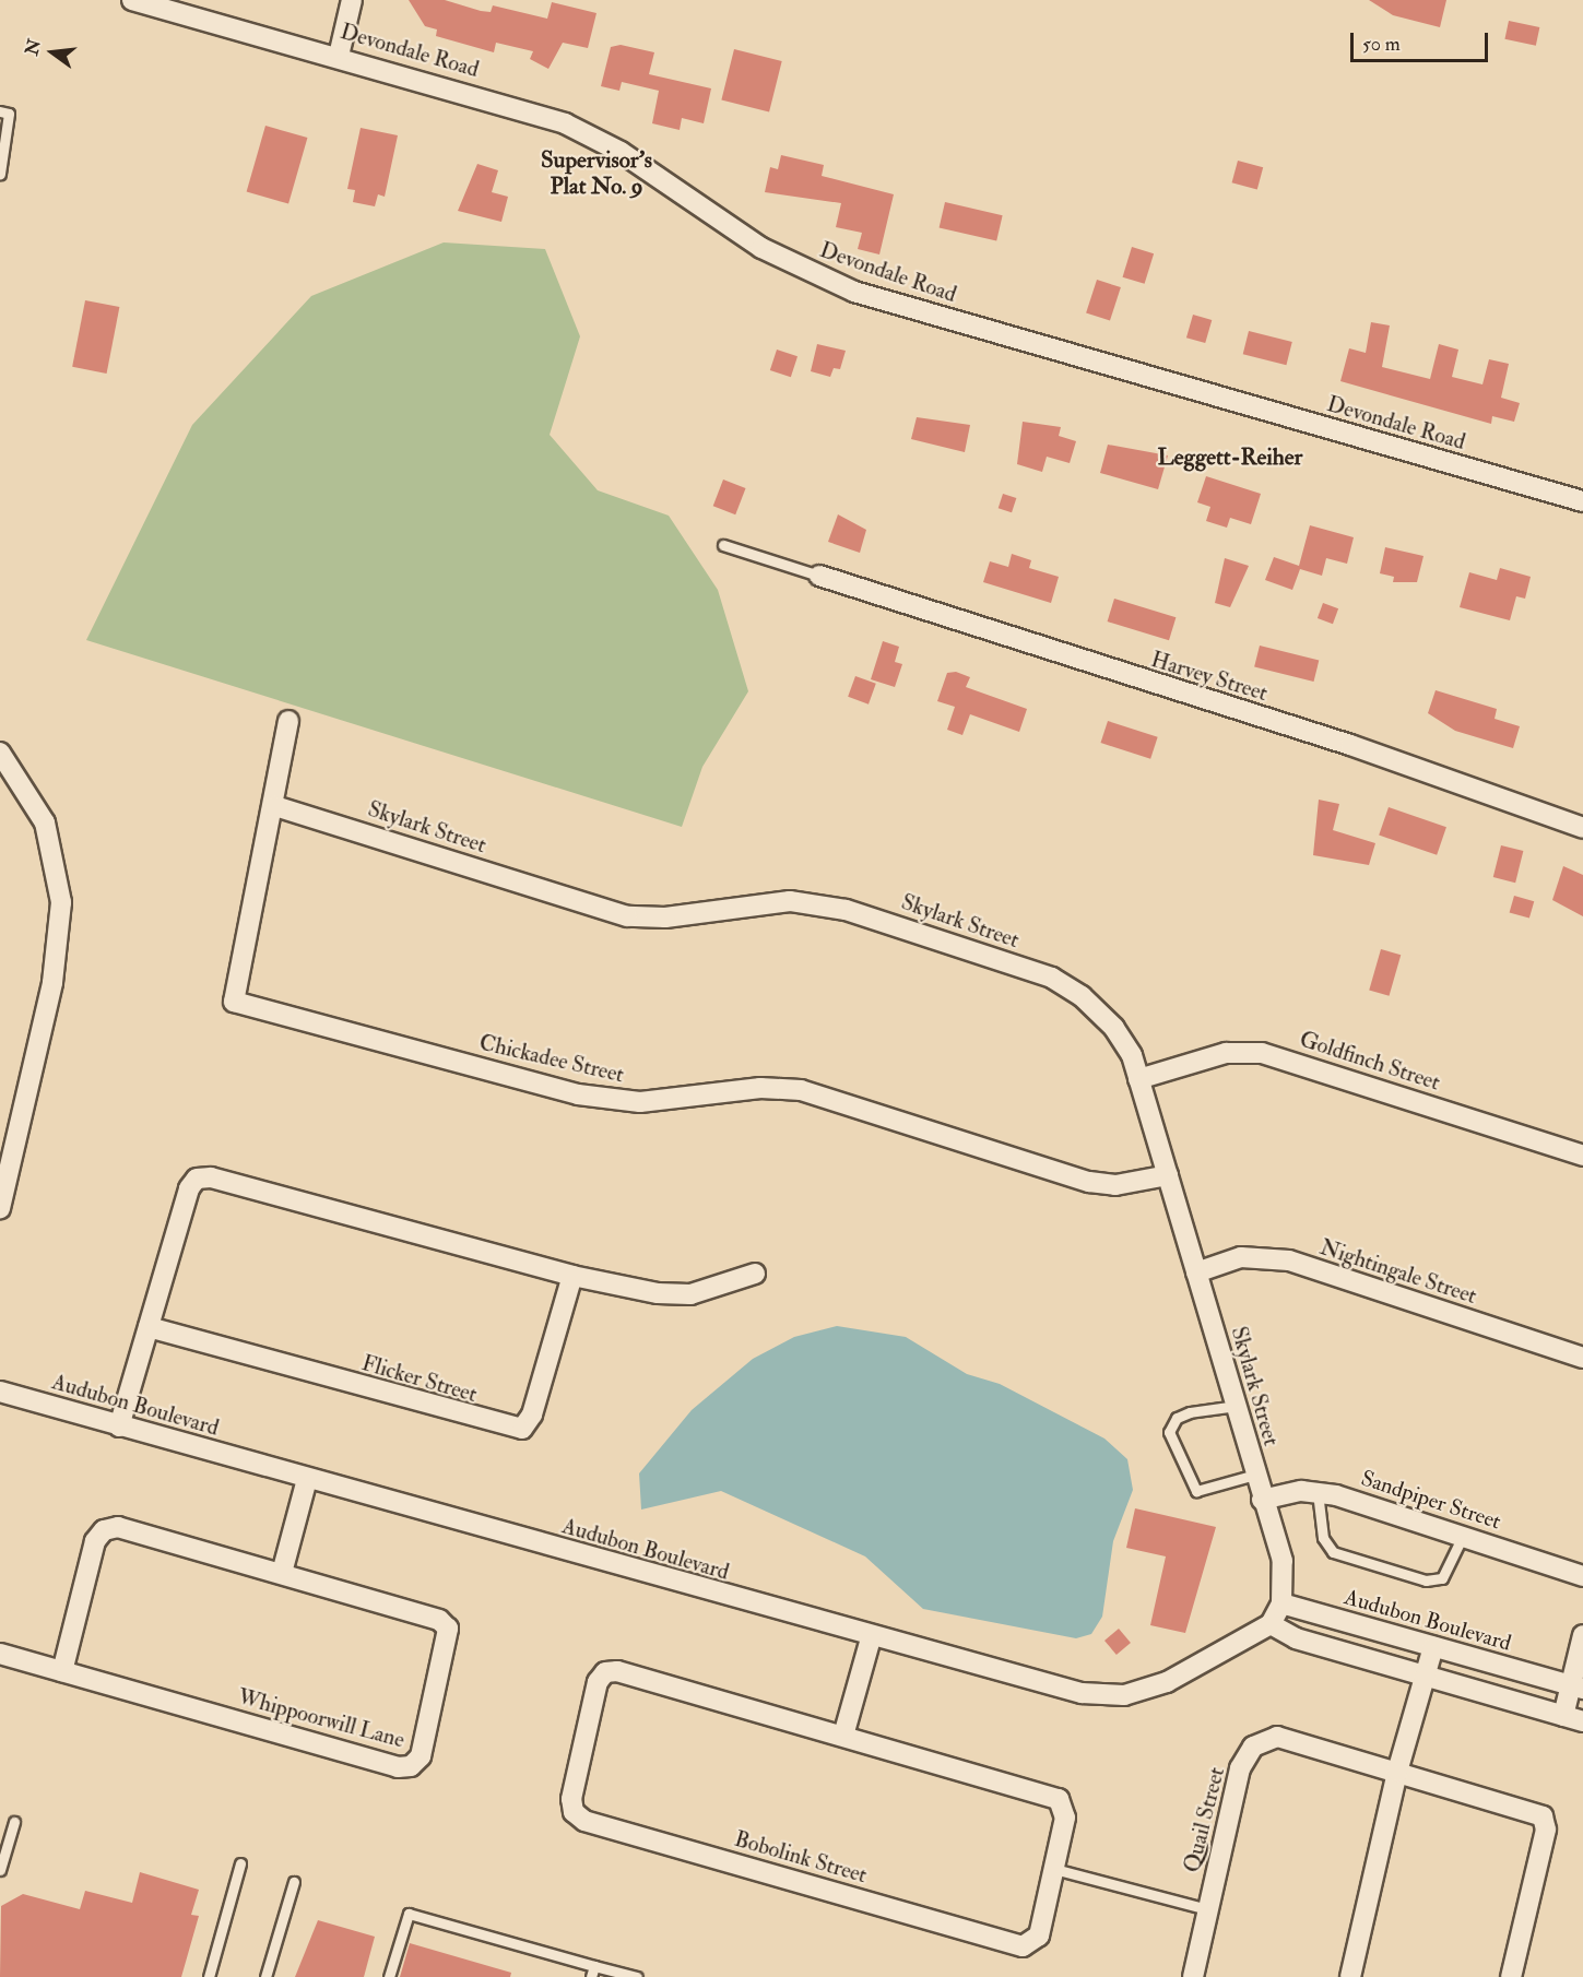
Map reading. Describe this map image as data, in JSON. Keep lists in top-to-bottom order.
{
  "streets": {
    "street": [
      "Devondale Road",
      "Harvey Street",
      "Skylark Street",
      "Chickadee Street",
      "Goldfinch Street",
      "Nightingale Street",
      "Flicker Street",
      "Audubon Boulevard",
      "Sandpiper Street",
      "Whippoorwill Lane",
      "Quail Street",
      "Bobolink Street"
    ]
  },
  "crossings": [
    ["Skylark Street", "Chickadee Street"],
    ["Skylark Street", "Goldfinch Street"],
    ["Skylark Street", "Nightingale Street"],
    ["Skylark Street", "Audubon Boulevard"],
    ["Skylark Street", "Sandpiper Street"]
  ],
  "districts": ["Supervisor's Plat No. 9", "Leggett-Reiher"],
  "scale_bar": "50 m",
  "north": "left"
}
